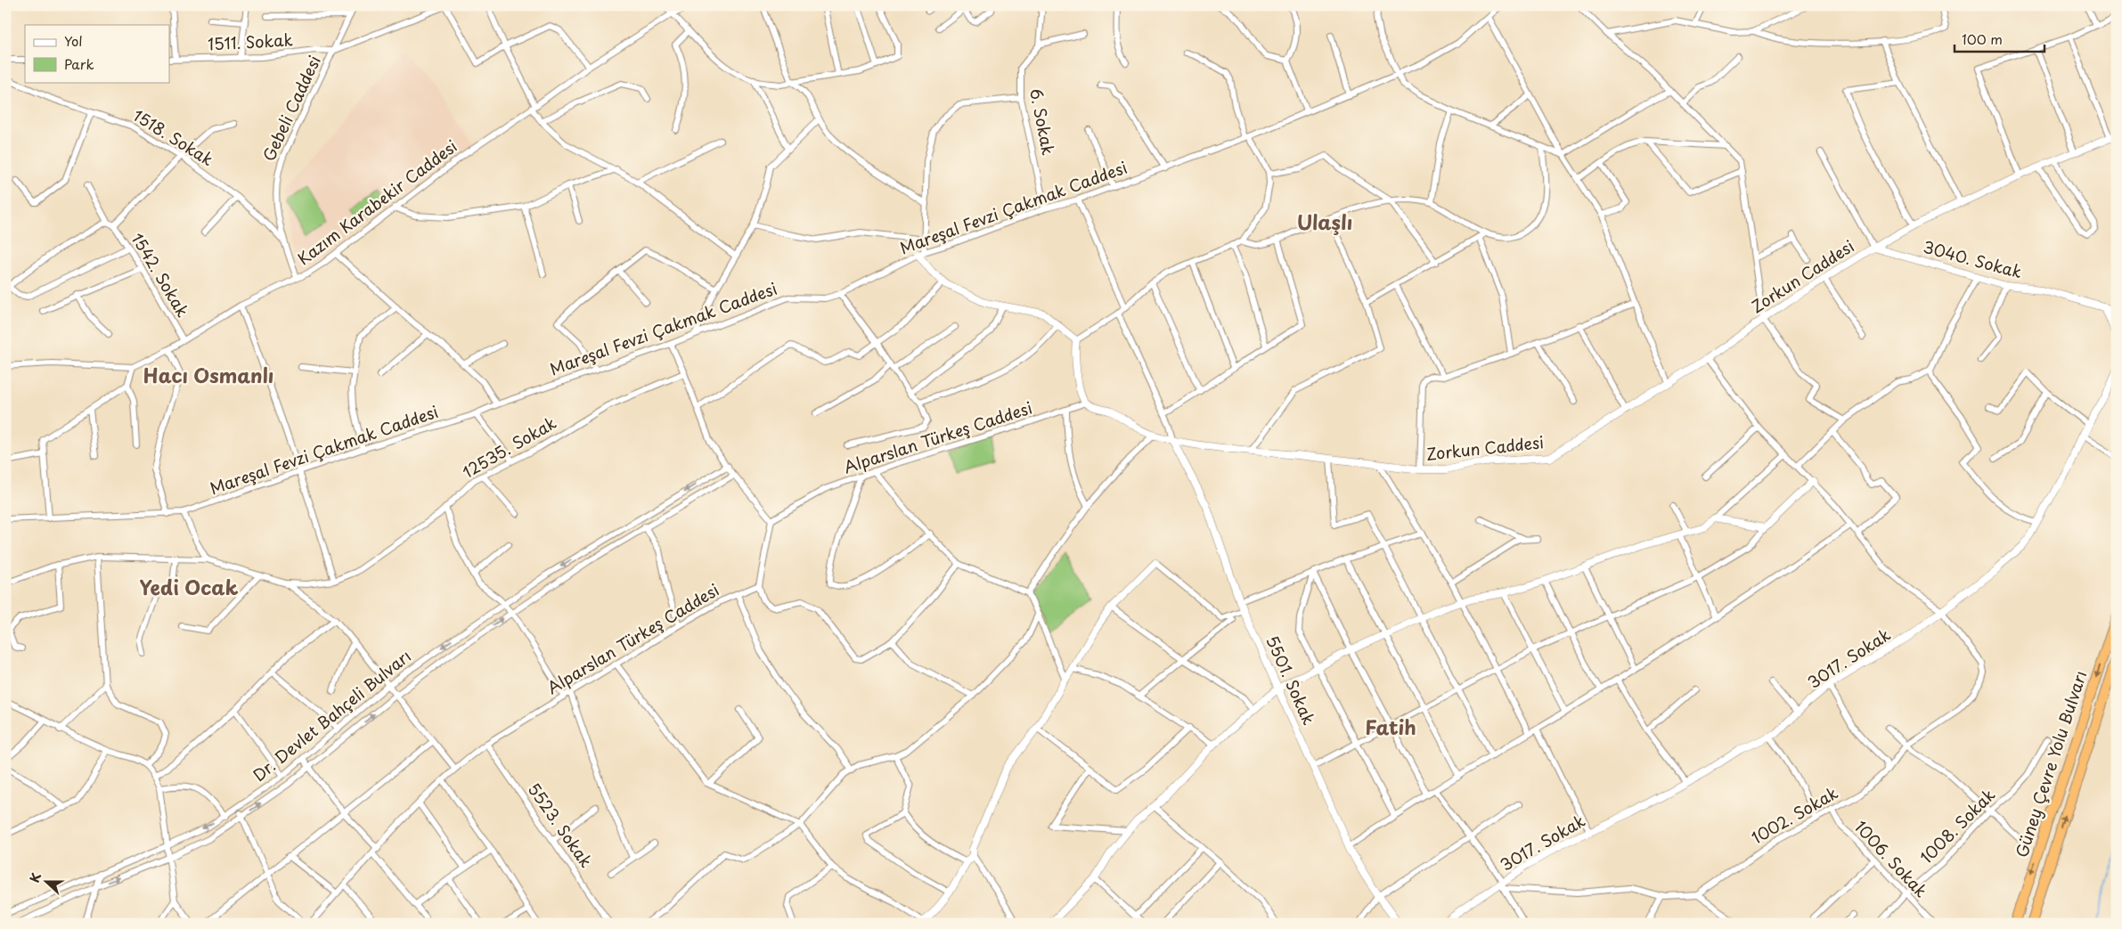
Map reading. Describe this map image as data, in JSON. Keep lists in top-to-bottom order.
{
  "streets": {
    "highway": ["Güney Çevre Yolu Bulvarı"],
    "street": [
      "1511. Sokak",
      "Gebeli Caddesi",
      "6. Sokak",
      "1518. Sokak",
      "Kazım Karabekir Caddesi",
      "Mareşal Fevzi Çakmak Caddesi",
      "3040. Sokak",
      "1542. Sokak",
      "Zorkun Caddesi",
      "Alparslan Türkeş Caddesi",
      "12535. Sokak",
      "3017. Sokak",
      "5501. Sokak",
      "Dr. Devlet Bahçeli Bulvarı",
      "1002. Sokak",
      "5523. Sokak",
      "1008. Sokak",
      "1006. Sokak"
    ]
  },
  "crossings": [
    ["1511. Sokak", "Gebeli Caddesi"],
    ["Gebeli Caddesi", "1518. Sokak"],
    ["Gebeli Caddesi", "Kazım Karabekir Caddesi"],
    ["6. Sokak", "Mareşal Fevzi Çakmak Caddesi"],
    ["Kazım Karabekir Caddesi", "1542. Sokak"],
    ["3040. Sokak", "Zorkun Caddesi"],
    ["Zorkun Caddesi", "Alparslan Türkeş Caddesi"],
    ["Zorkun Caddesi", "5501. Sokak"],
    ["Zorkun Caddesi", "1002. Sokak"],
    ["Alparslan Türkeş Caddesi", "5523. Sokak"],
    ["3017. Sokak", "1002. Sokak"],
    ["1002. Sokak", "1006. Sokak"],
    ["1008. Sokak", "1006. Sokak"]
  ],
  "districts": [
    "Ulaşlı",
    "Hacı Osmanlı",
    "Yedi Ocak",
    "Fatih"
  ],
  "legend": ["Yol", "Park"],
  "scale_bar": "100 m",
  "north": "left"
}
